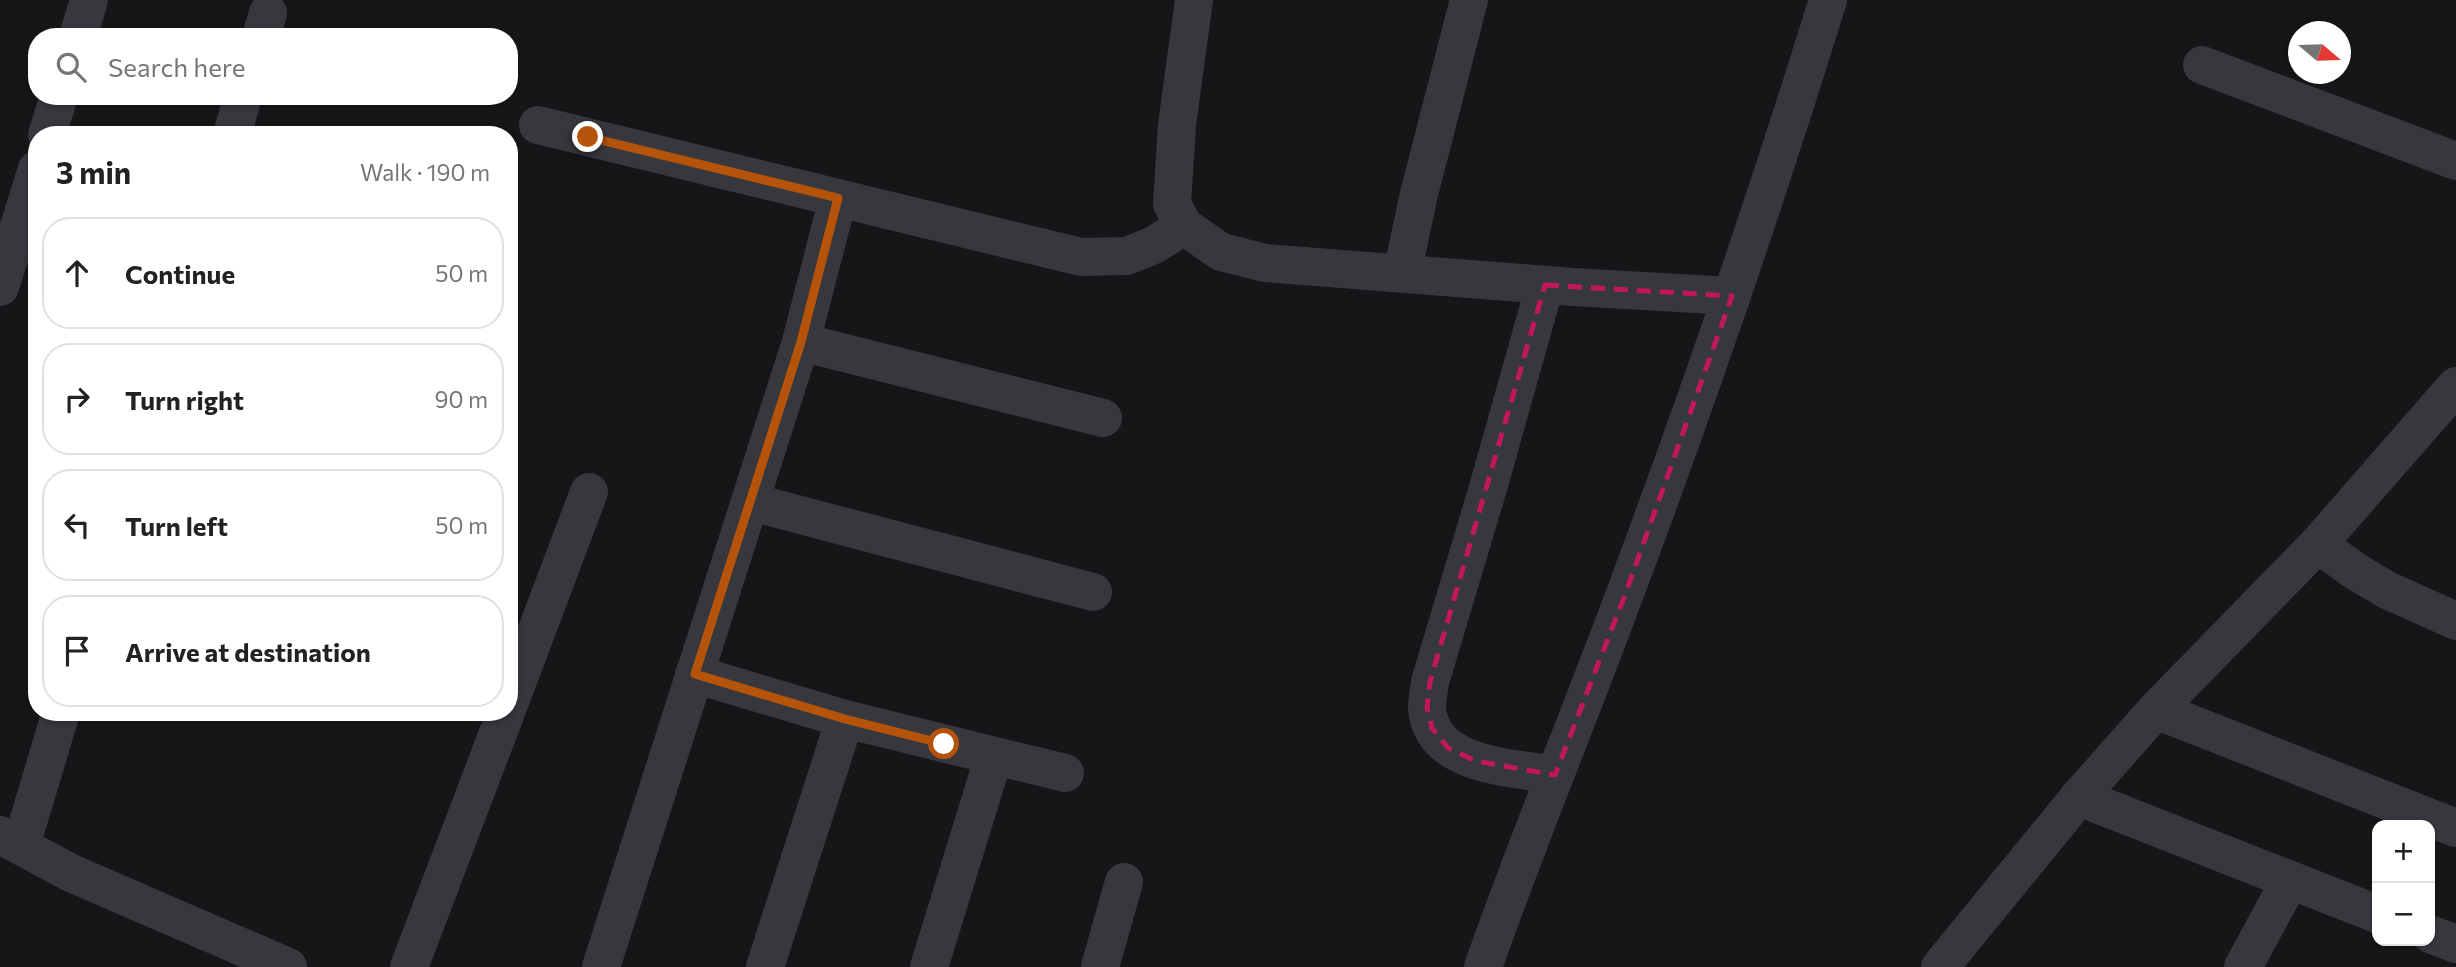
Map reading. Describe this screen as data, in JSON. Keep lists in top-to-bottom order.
{
  "north": "right",
  "page": {
    "search": "Search here",
    "heading": ["3 min", "Walk · 190 m"],
    "list": [
      ["Continue", "50 m"],
      ["Turn right", "90 m"],
      ["Turn left", "50 m"],
      "Arrive at destination"
    ],
    "map_buttons": ["+", "−"]
  }
}
